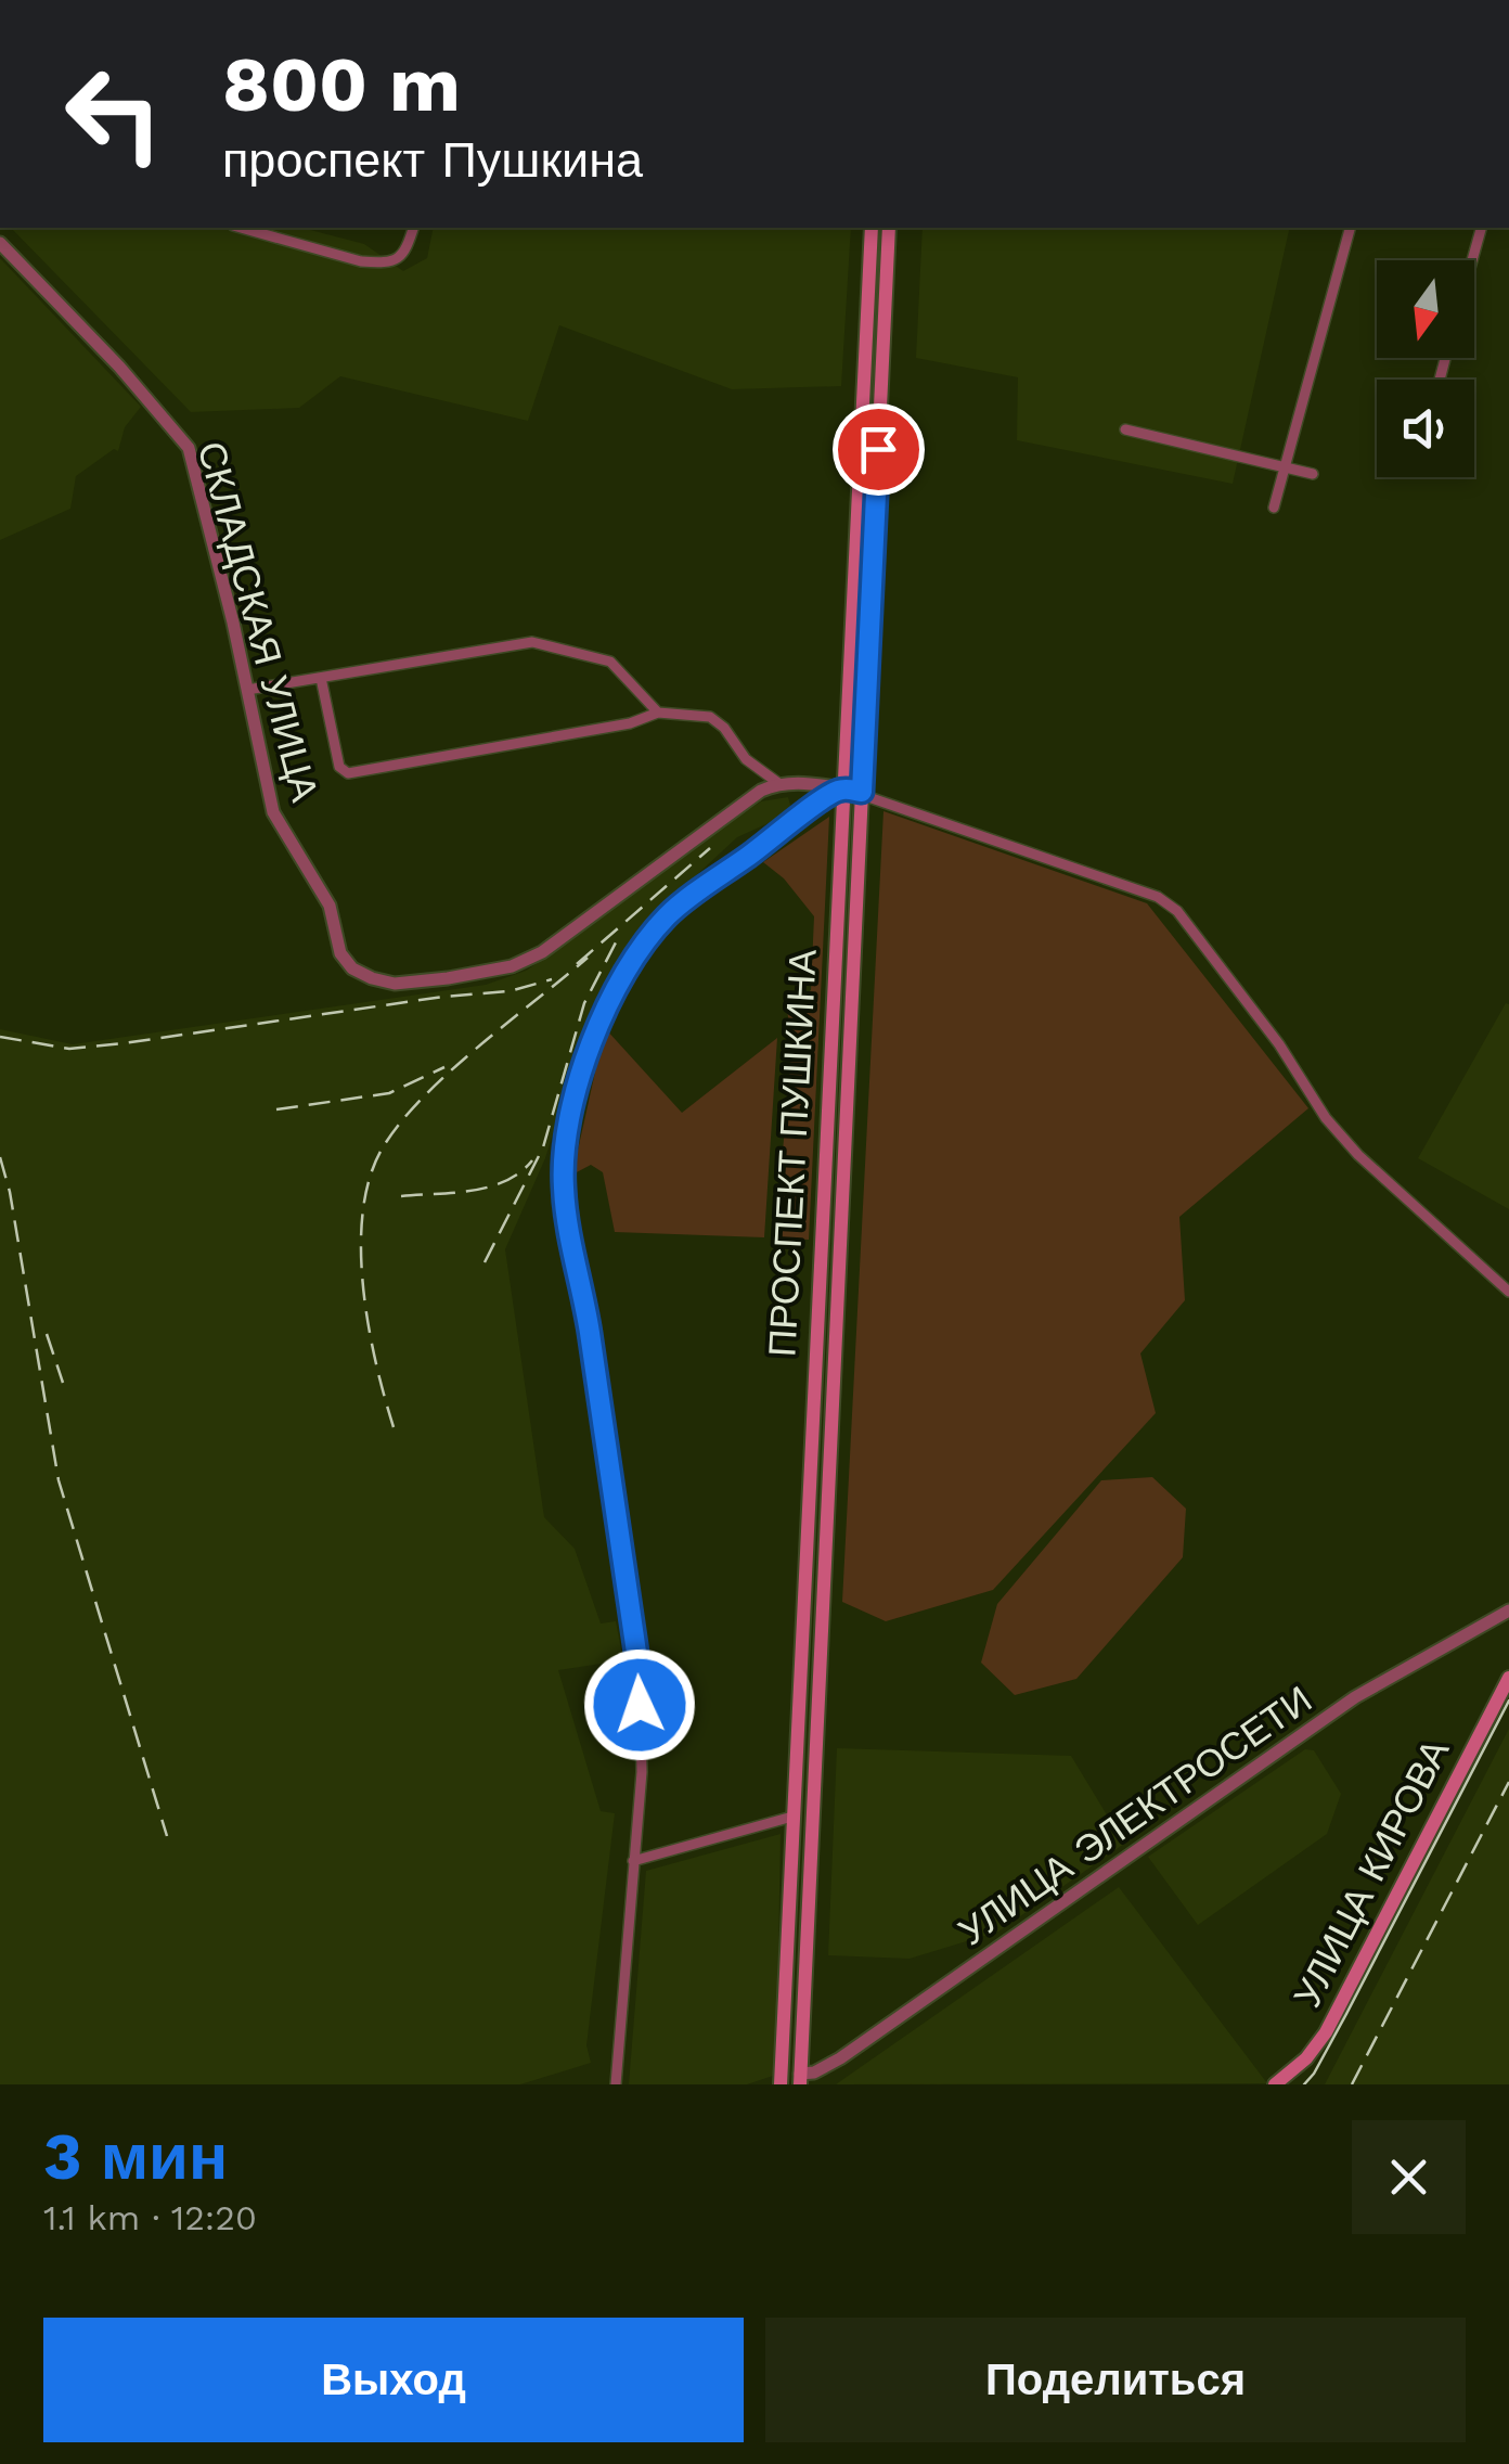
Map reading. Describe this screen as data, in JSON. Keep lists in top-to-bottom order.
{
  "streets": {
    "main road": ["ПРОСПЕКТ ПУШКИНА", "УЛИЦА КИРОВА"],
    "street": ["СКЛАДСКАЯ УЛИЦА", "УЛИЦА ЭЛЕКТРОСЕТИ"]
  },
  "crossings": [
    ["ПРОСПЕКТ ПУШКИНА", "УЛИЦА ЭЛЕКТРОСЕТИ"]
  ],
  "north": "bottom",
  "page": {
    "turn": ["800 m", "проспект Пушкина"],
    "heading": ["3 мин", "1.1 km · 12:20"],
    "buttons": ["Выход", "Поделиться"]
  }
}
